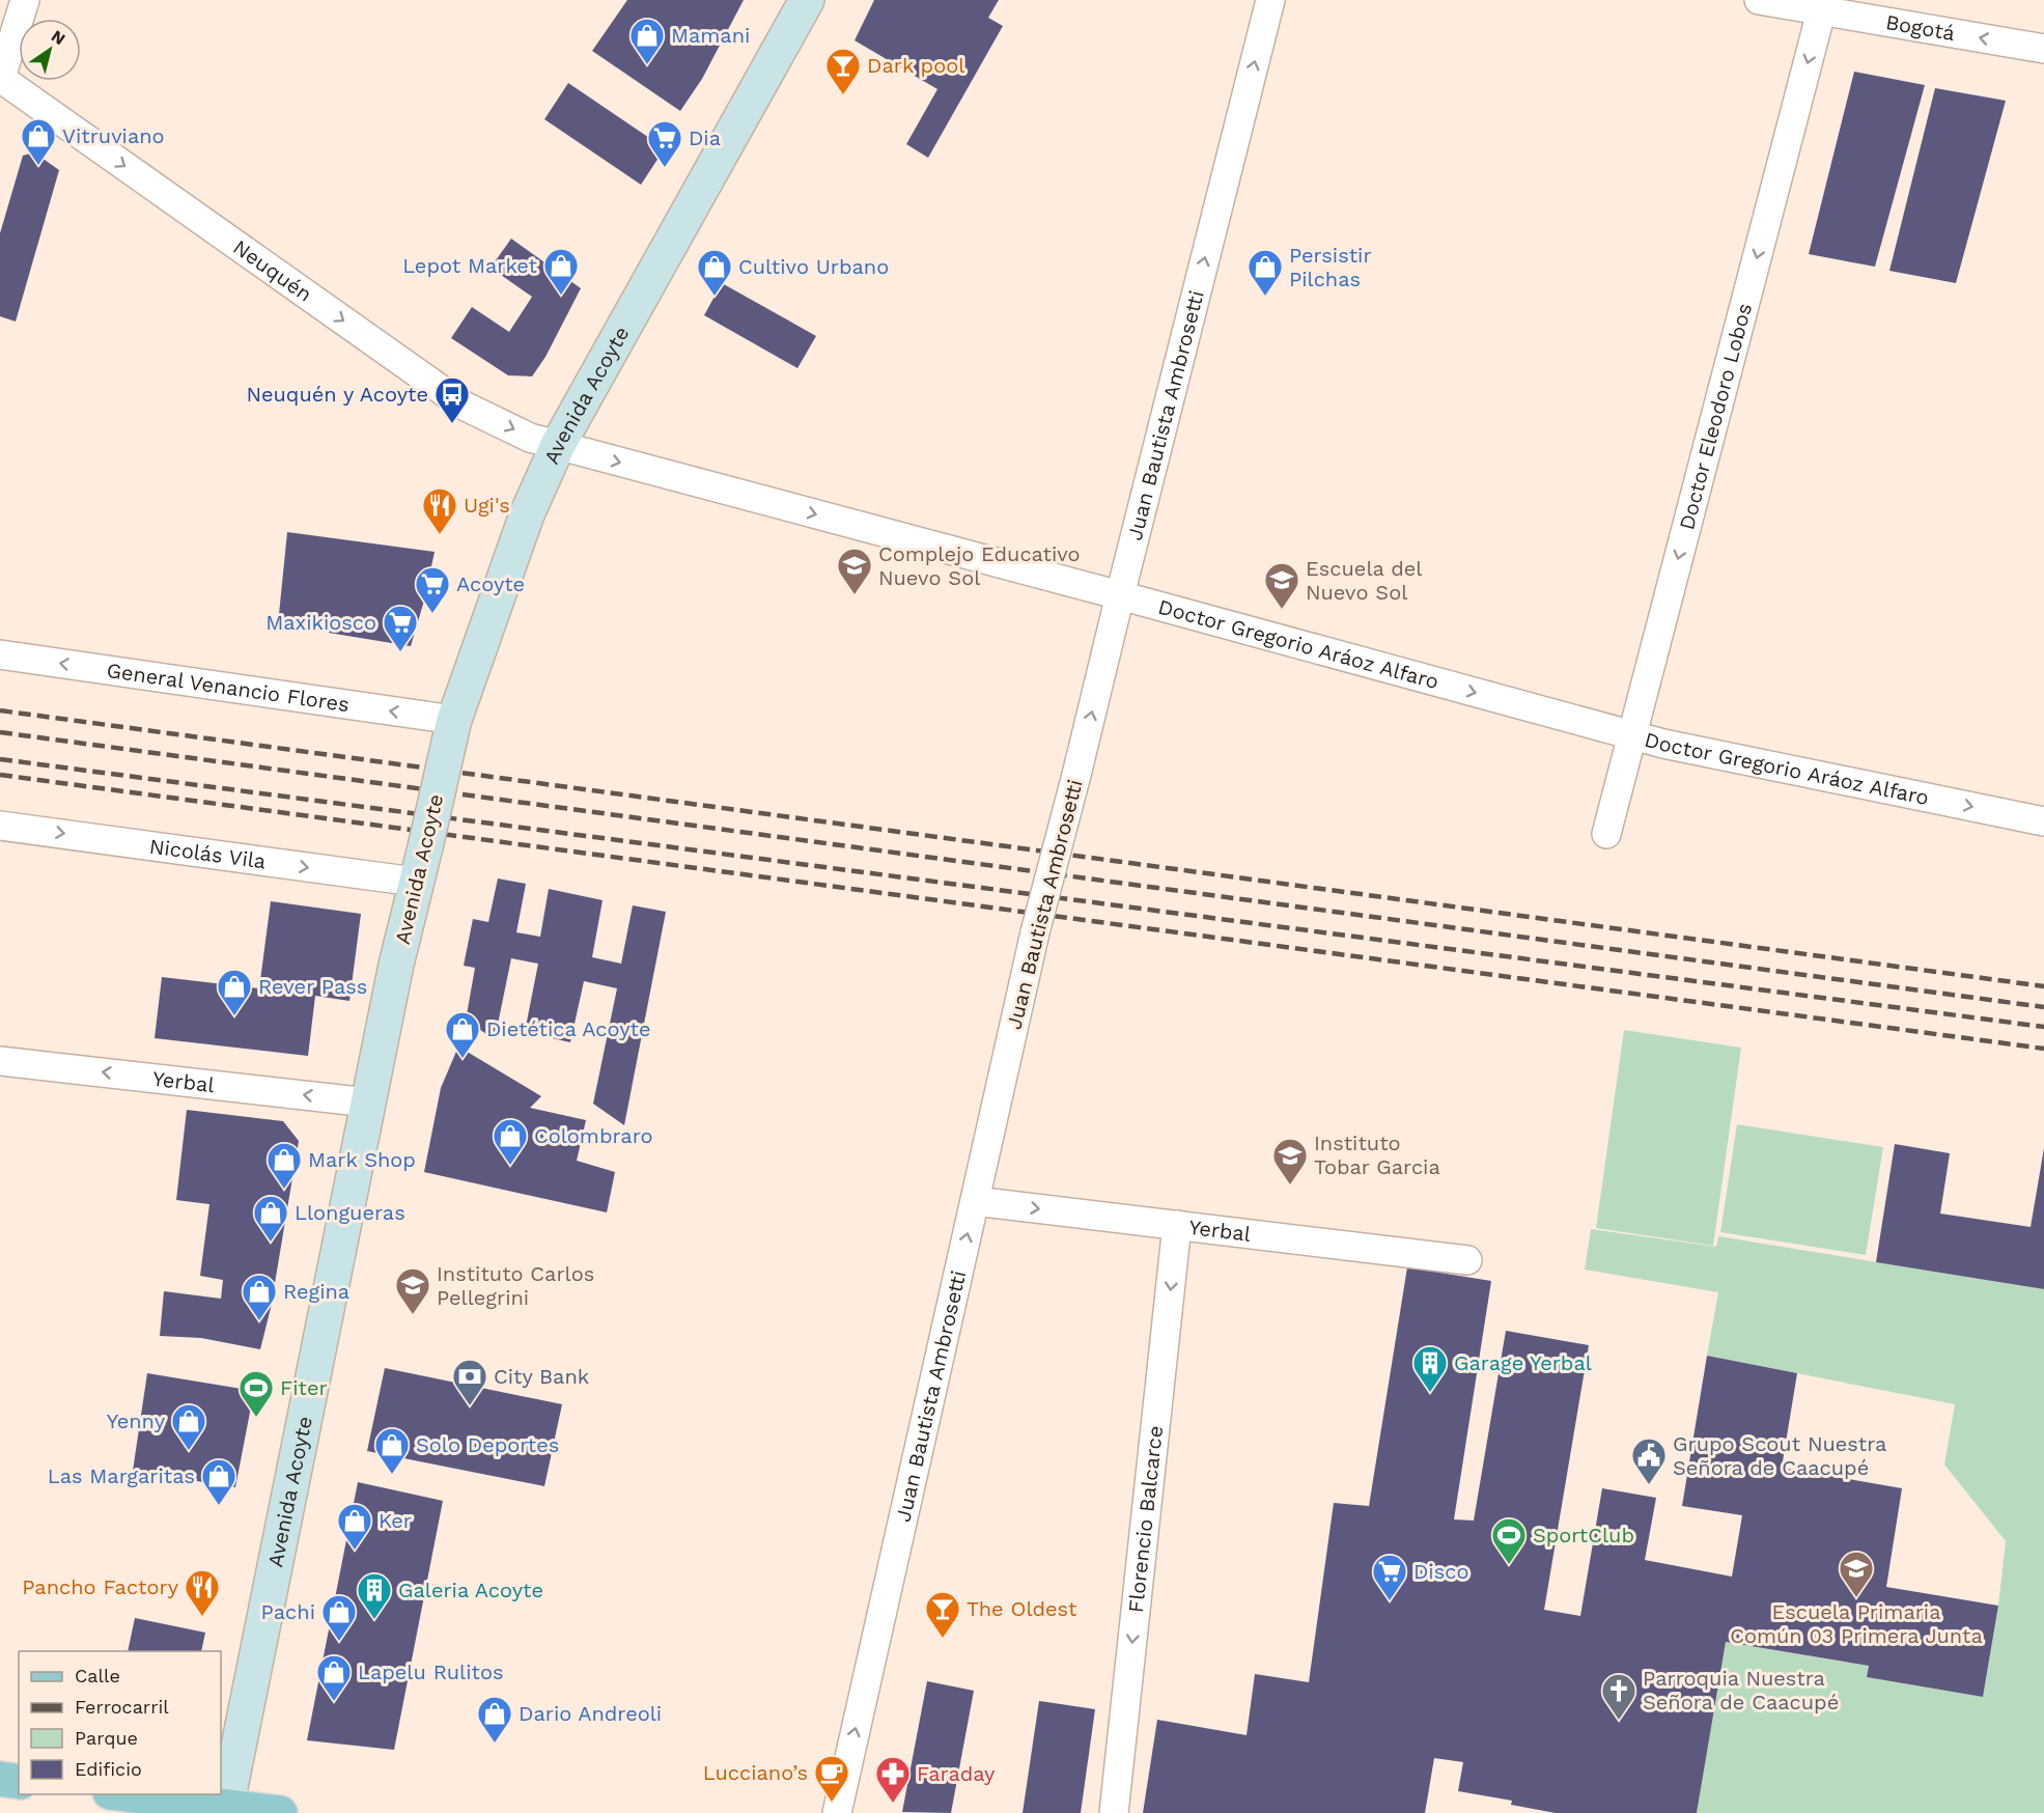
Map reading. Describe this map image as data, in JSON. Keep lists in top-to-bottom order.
{
  "streets": {
    "main road": ["Avenida Acoyte"],
    "street": [
      "Bogotá",
      "Neuquén",
      "Juan Bautista Ambrosetti",
      "Doctor Eleodoro Lobos",
      "Doctor Gregorio Aráoz Alfaro",
      "General Venancio Flores",
      "Nicolás Vila",
      "Yerbal",
      "Florencio Balcarce"
    ]
  },
  "crossings": [
    ["Bogotá", "Doctor Eleodoro Lobos"],
    ["Neuquén", "Avenida Acoyte"],
    ["Neuquén", "Doctor Gregorio Aráoz Alfaro"],
    ["Avenida Acoyte", "Doctor Gregorio Aráoz Alfaro"],
    ["Avenida Acoyte", "General Venancio Flores"],
    ["Avenida Acoyte", "Nicolás Vila"],
    ["Avenida Acoyte", "Yerbal"],
    ["Juan Bautista Ambrosetti", "Doctor Gregorio Aráoz Alfaro"],
    ["Juan Bautista Ambrosetti", "Yerbal"],
    ["Doctor Eleodoro Lobos", "Doctor Gregorio Aráoz Alfaro"],
    ["Yerbal", "Florencio Balcarce"]
  ],
  "one_way": [
    "Bogotá",
    "Neuquén",
    "Juan Bautista Ambrosetti",
    "Doctor Eleodoro Lobos",
    "Doctor Gregorio Aráoz Alfaro",
    "General Venancio Flores",
    "Nicolás Vila",
    "Florencio Balcarce"
  ],
  "places": {
    "shop": [
      "Mamani",
      "Vitruviano",
      "Lepot Market",
      "Cultivo Urbano",
      "Persistir Pilchas",
      "Rever Pass",
      "Dietética Acoyte",
      "Colombraro",
      "Mark Shop",
      "Llongueras",
      "Regina",
      "Yenny",
      "Solo Deportes",
      "Las Margaritas",
      "Ker",
      "Pachi",
      "Lapelu Rulitos",
      "Dario Andreoli"
    ],
    "bar": ["Dark pool", "The Oldest"],
    "supermarket": [
      "Dia",
      "Acoyte",
      "Maxikiosco",
      "Disco"
    ],
    "bus stop": ["Neuquén y Acoyte"],
    "restaurant": ["Ugi's", "Pancho Factory"],
    "school or university": [
      "Complejo Educativo Nuevo Sol",
      "Escuela del Nuevo Sol",
      "Instituto Tobar Garcia",
      "Instituto Carlos Pellegrini",
      "Escuela Primaria Común 03 Primera Junta"
    ],
    "building": ["Garage Yerbal", "Galeria Acoyte"],
    "bank": ["City Bank"],
    "sports": ["Fiter", "SportClub"],
    "public building": ["Grupo Scout Nuestra Señora de Caacupé"],
    "church": ["Parroquia Nuestra Señora de Caacupé"],
    "cafe": ["Lucciano’s"],
    "pharmacy": ["Faraday"]
  },
  "legend": [
    "Calle",
    "Ferrocarril",
    "Parque",
    "Edificio"
  ],
  "north": "top right"
}
